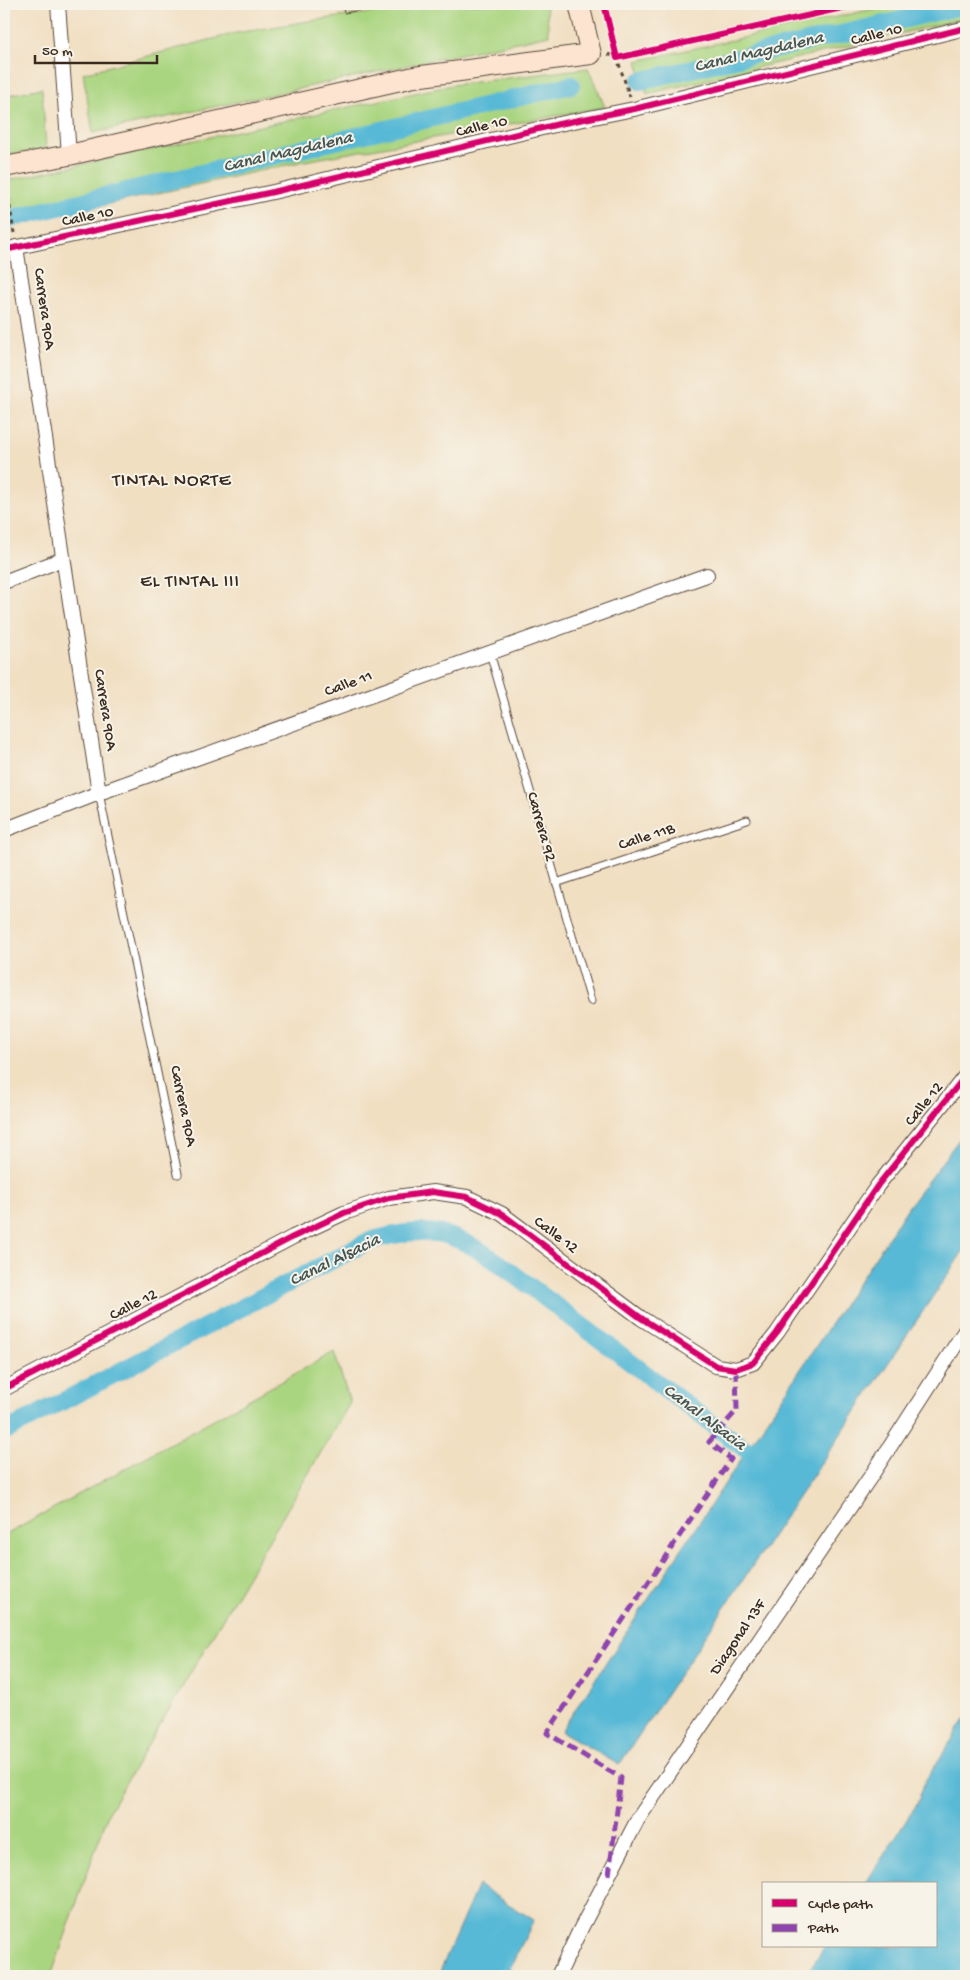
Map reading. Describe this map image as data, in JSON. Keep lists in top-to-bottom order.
{
  "streets": {
    "street": [
      "Calle 10",
      "Carrera 90A",
      "Calle 11",
      "Calle 12",
      "Diagonal 13F"
    ],
    "lane": ["Carrera 92", "Calle 11B"]
  },
  "crossings": [
    ["Calle 10", "Carrera 90A"],
    ["Carrera 90A", "Calle 11"],
    ["Calle 11", "Carrera 92"],
    ["Carrera 92", "Calle 11B"]
  ],
  "districts": ["TINTAL NORTE", "EL TINTAL III"],
  "water": ["Canal Magdalena", "Canal Alsacia"],
  "legend": ["Cycle path", "Path"],
  "scale_bar": "50 m"
}
